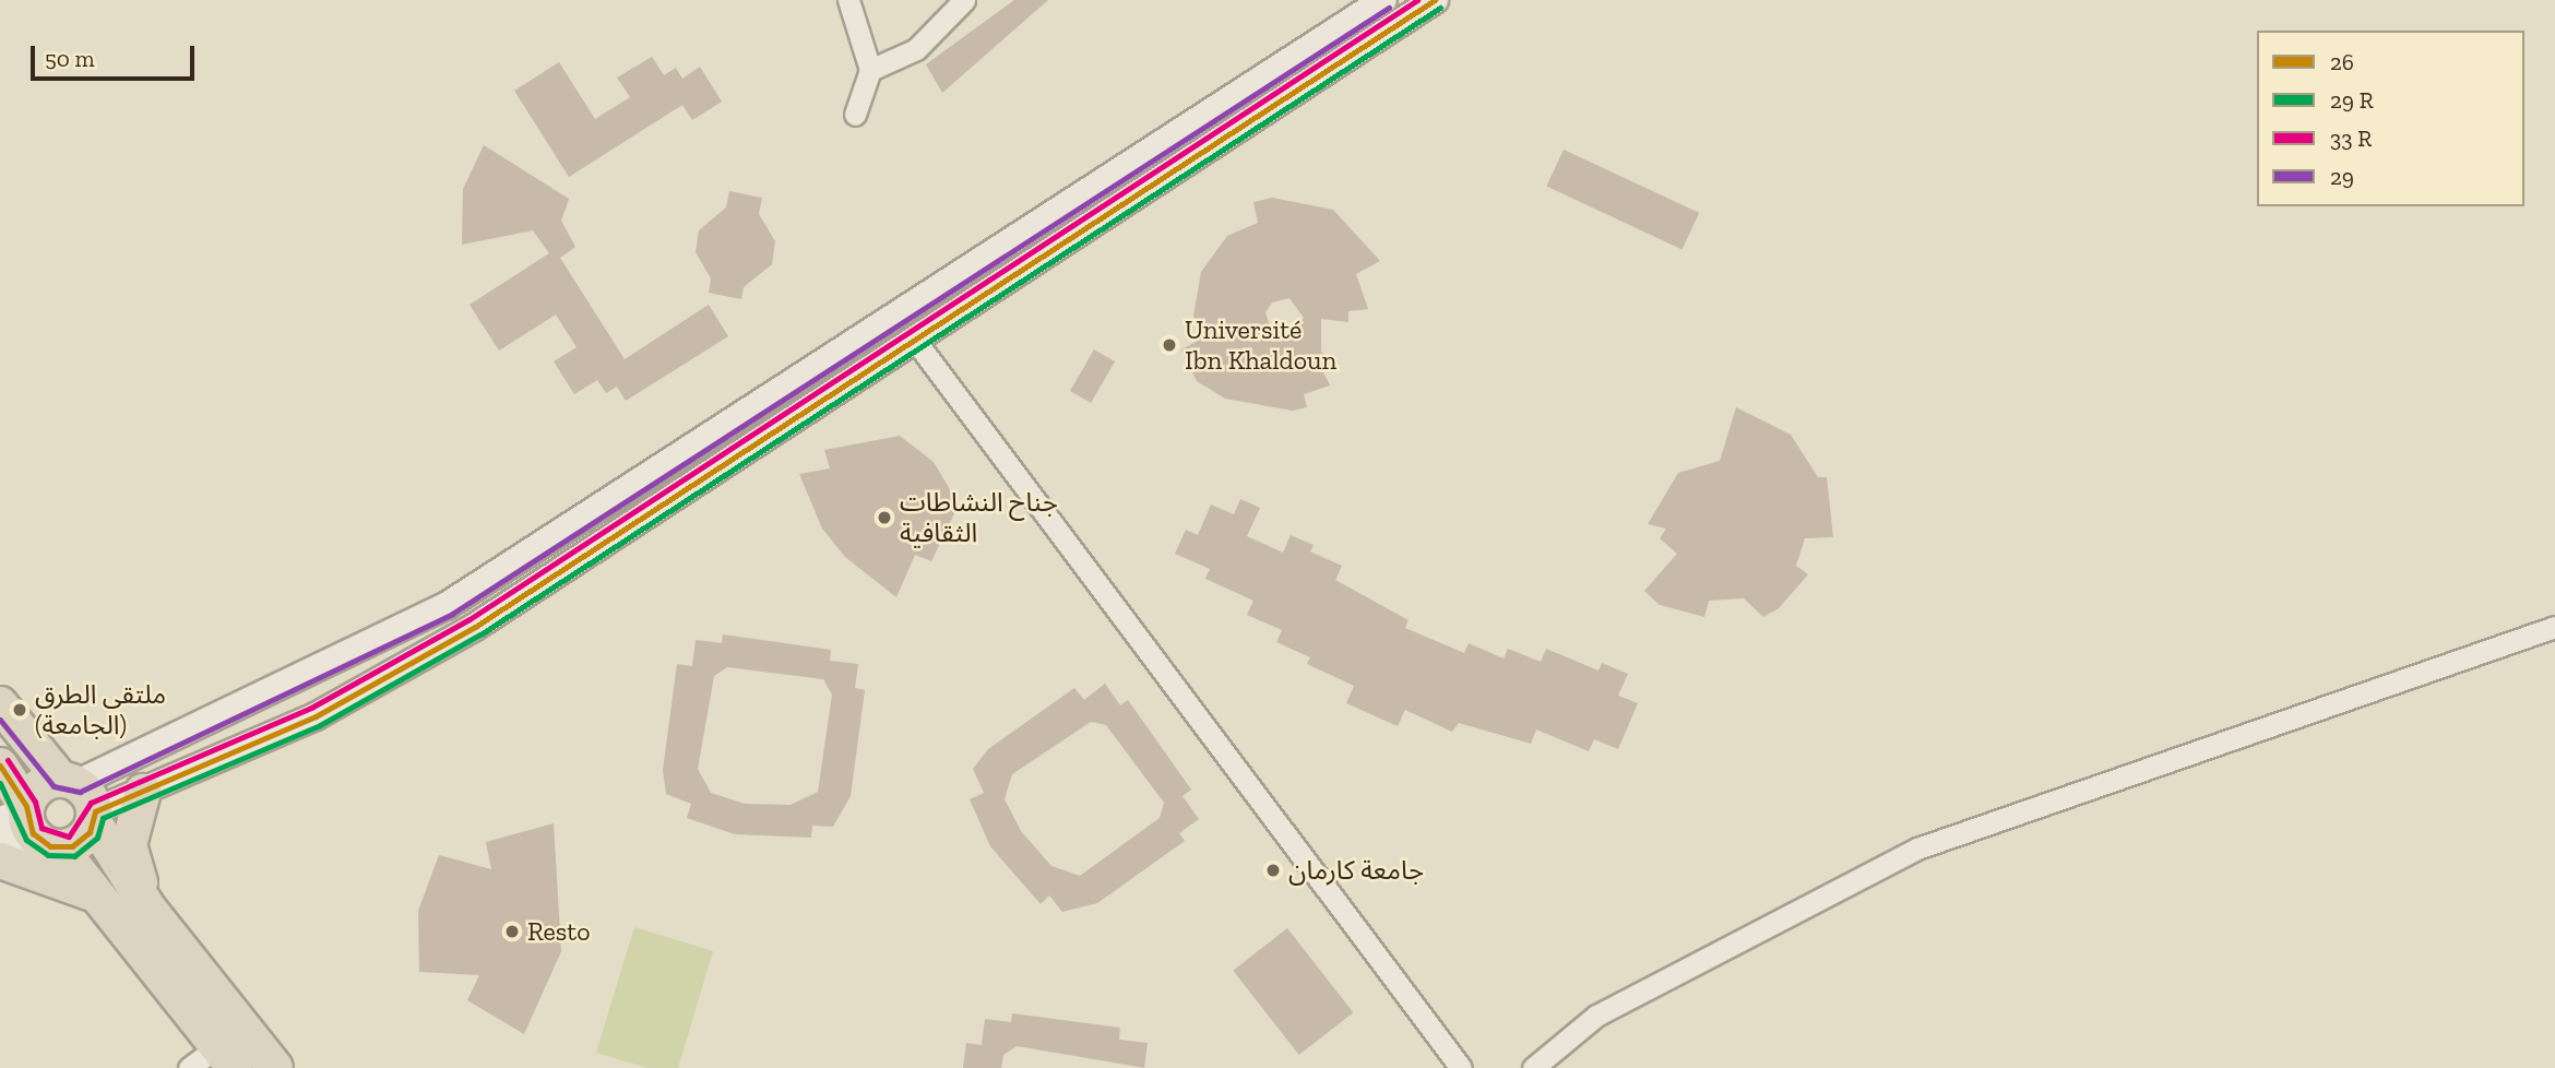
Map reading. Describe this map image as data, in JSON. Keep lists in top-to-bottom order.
{
  "places": [
    "Université Ibn Khaldoun",
    "جناح النشاطات الثقافية",
    "ملتقى الطرق (الجامعة)",
    "جامعة كارمان",
    "Resto"
  ],
  "lines": ["transit line 26", "transit line 29"],
  "legend": [
    "26",
    "29 R",
    "33 R",
    "29"
  ],
  "scale_bar": "50 m"
}
